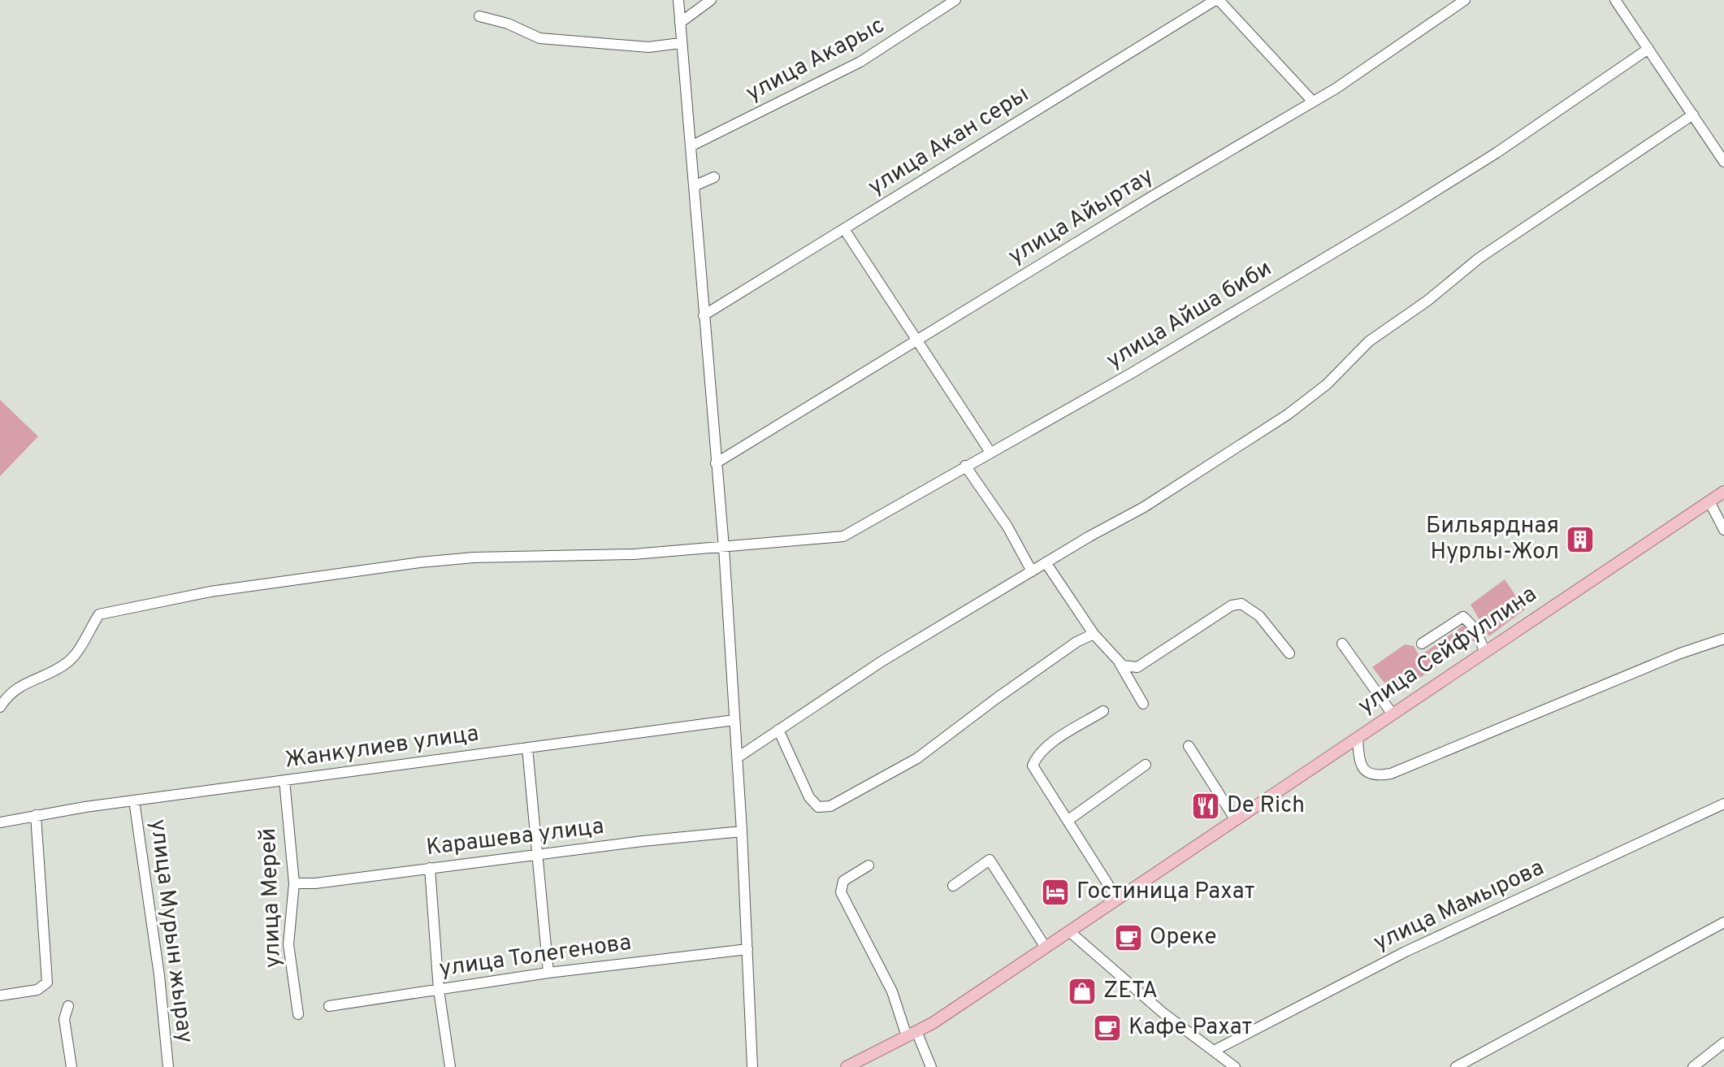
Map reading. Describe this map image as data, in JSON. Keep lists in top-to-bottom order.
{
  "streets": {
    "main road": ["улица Сейфуллина"],
    "street": [
      "улица Акарыс",
      "улица Акан серы",
      "улица Айыртау",
      "улица Айша биби",
      "Жанкулиев улица",
      "Карашева улица",
      "улица Мерей",
      "улица Мамырова",
      "улица Мурын жырау",
      "улица Толегенова"
    ]
  },
  "crossings": [
    ["Жанкулиев улица", "улица Мерей"],
    ["Жанкулиев улица", "улица Мурын жырау"],
    ["Карашева улица", "улица Мерей"]
  ],
  "places": {
    "building": ["Бильярдная Нурлы-Жол"],
    "restaurant": ["De Rich"],
    "hotel": ["Гостиница Рахат"],
    "cafe": ["Ореке", "Кафе Рахат"],
    "shop": ["ZETA"]
  }
}
